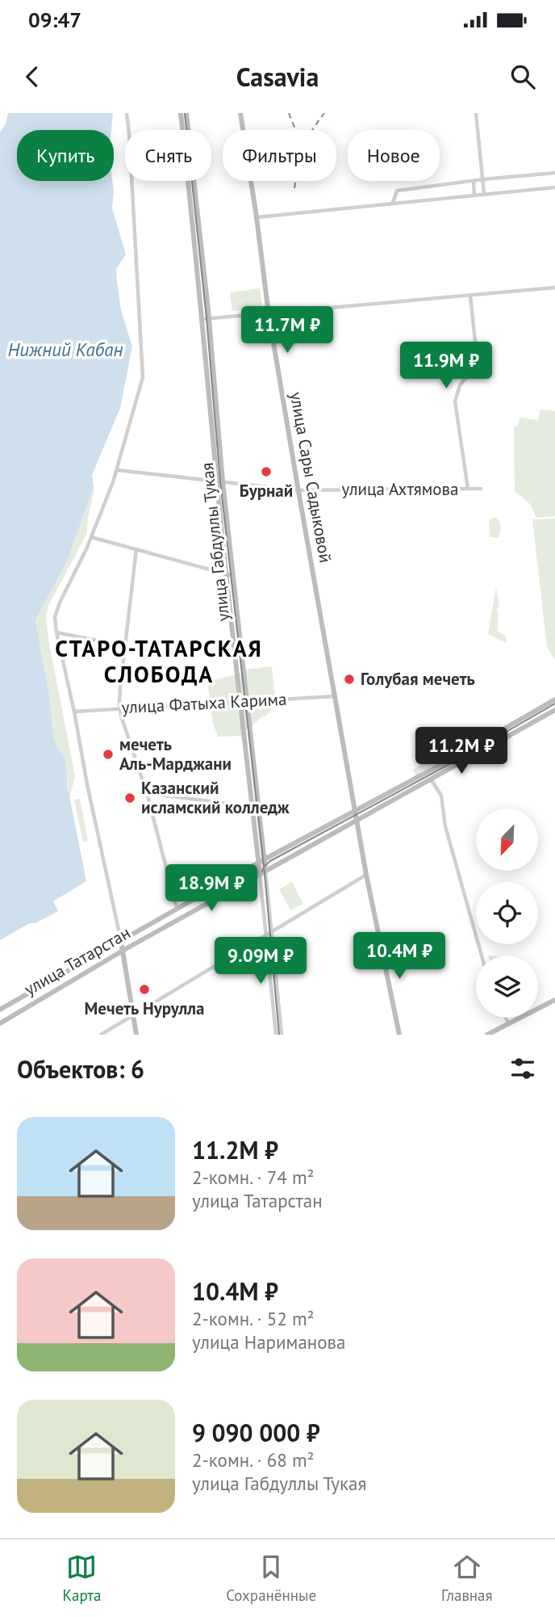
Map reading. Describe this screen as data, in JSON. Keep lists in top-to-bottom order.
{
  "streets": {
    "main road": ["улица Сары Садыковой", "улица Габдуллы Тукая", "улица Татарстан"],
    "street": ["улица Ахтямова", "улица Фатыха Карима"]
  },
  "crossings": [
    ["улица Сары Садыковой", "улица Ахтямова"],
    ["улица Сары Садыковой", "улица Фатыха Карима"],
    ["улица Сары Садыковой", "улица Татарстан"],
    ["улица Ахтямова", "улица Габдуллы Тукая"],
    ["улица Габдуллы Тукая", "улица Фатыха Карима"],
    ["улица Габдуллы Тукая", "улица Татарстан"]
  ],
  "districts": ["СТАРО-ТАТАРСКАЯ СЛОБОДА"],
  "water": ["Нижний Кабан"],
  "places": [
    "Бурнай",
    "Голубая мечеть",
    "мечеть Аль-Марджани",
    "Казанский исламский колледж",
    "Мечеть Нурулла"
  ],
  "north": "bottom left",
  "page": {
    "status": "09:47",
    "header": "Casavia",
    "chip": [
      "Купить",
      "Снять",
      "Фильтры",
      "Новое"
    ],
    "price": [
      "11.7M ₽",
      "11.9M ₽",
      "11.2M ₽",
      "18.9M ₽",
      "10.4M ₽",
      "9.09M ₽"
    ],
    "heading": "Объектов: 6",
    "list": [
      {
        "name": "11.2M ₽",
        "note": "2-комн. · 74 m² · улица Татарстан"
      },
      {
        "name": "10.4M ₽",
        "note": "2-комн. · 52 m² · улица Нариманова"
      },
      {
        "name": "9 090 000 ₽",
        "note": "2-комн. · 68 m² · улица Габдуллы Тукая"
      }
    ],
    "tabs": ["Карта", "Сохранённые", "Главная"]
  }
}
